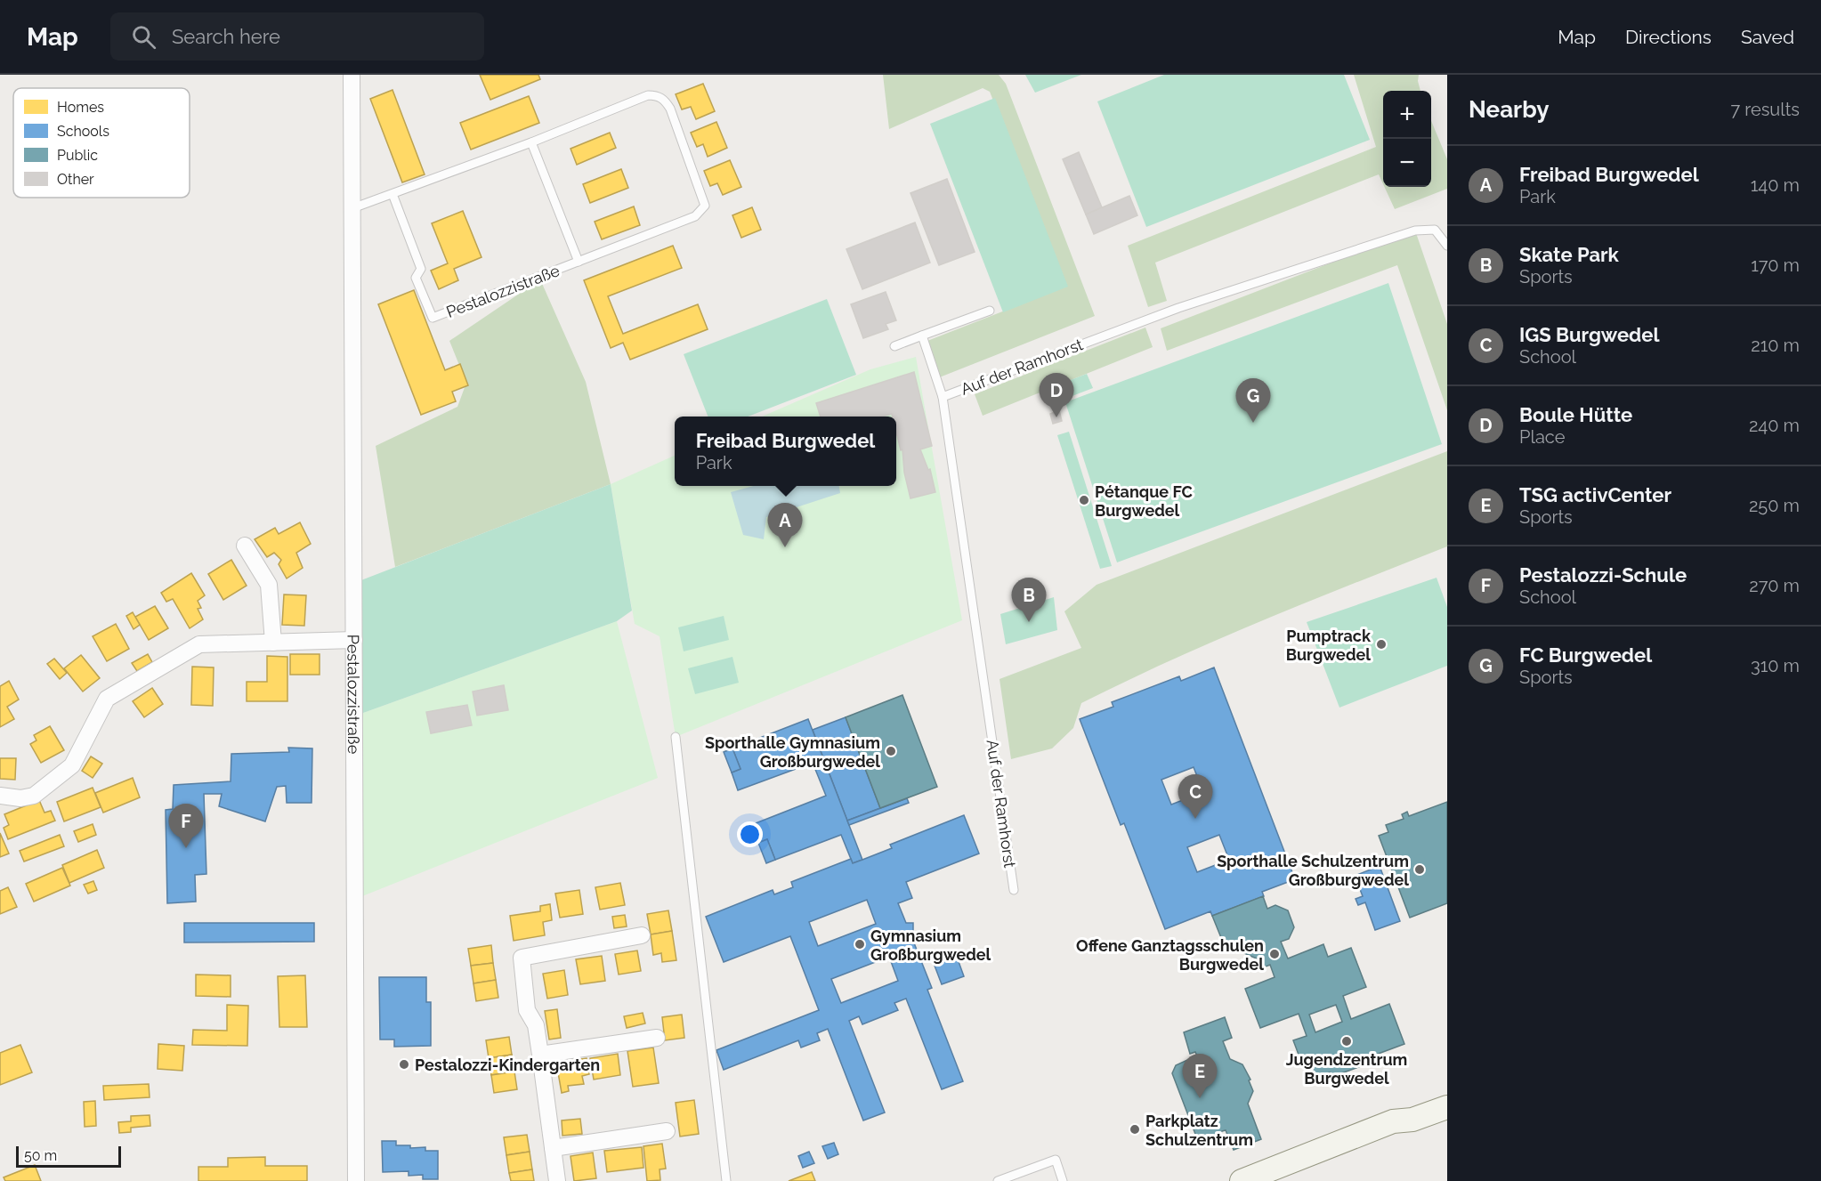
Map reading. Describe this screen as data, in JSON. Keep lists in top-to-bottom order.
{
  "streets": {
    "street": ["Pestalozzistraße"],
    "lane": ["Auf der Ramhorst"]
  },
  "places": [
    "Pétanque FC Burgwedel",
    "Pumptrack Burgwedel",
    "Sporthalle Gymnasium Großburgwedel",
    "Sporthalle Schulzentrum Großburgwedel",
    "Gymnasium Großburgwedel",
    "Offene Ganztagsschulen Burgwedel",
    "Jugendzentrum Burgwedel",
    "Pestalozzi-Kindergarten",
    "Parkplatz Schulzentrum"
  ],
  "legend": [
    "Homes",
    "Schools",
    "Public",
    "Other"
  ],
  "scale_bar": "50 m",
  "page": {
    "header": "Map",
    "search": "Search here",
    "nav": ["Map", "Directions", "Saved"],
    "heading": ["Nearby", "7 results"],
    "map_buttons": ["+", "−"],
    "list": [
      {
        "mark": "A",
        "name": "Freibad Burgwedel",
        "note": "Park",
        "value": "140 m"
      },
      {
        "mark": "B",
        "name": "Skate Park",
        "note": "Sports",
        "value": "170 m"
      },
      {
        "mark": "C",
        "name": "IGS Burgwedel",
        "note": "School",
        "value": "210 m"
      },
      {
        "mark": "D",
        "name": "Boule Hütte",
        "note": "Place",
        "value": "240 m"
      },
      {
        "mark": "E",
        "name": "TSG activCenter",
        "note": "Sports",
        "value": "250 m"
      },
      {
        "mark": "F",
        "name": "Pestalozzi-Schule",
        "note": "School",
        "value": "270 m"
      },
      {
        "mark": "G",
        "name": "FC Burgwedel",
        "note": "Sports",
        "value": "310 m"
      }
    ],
    "pins": [
      "D",
      "G",
      "A",
      "B",
      "C",
      "F",
      "E"
    ],
    "popup": ["Freibad Burgwedel", "Park"],
    "scale": "50 m"
  }
}
